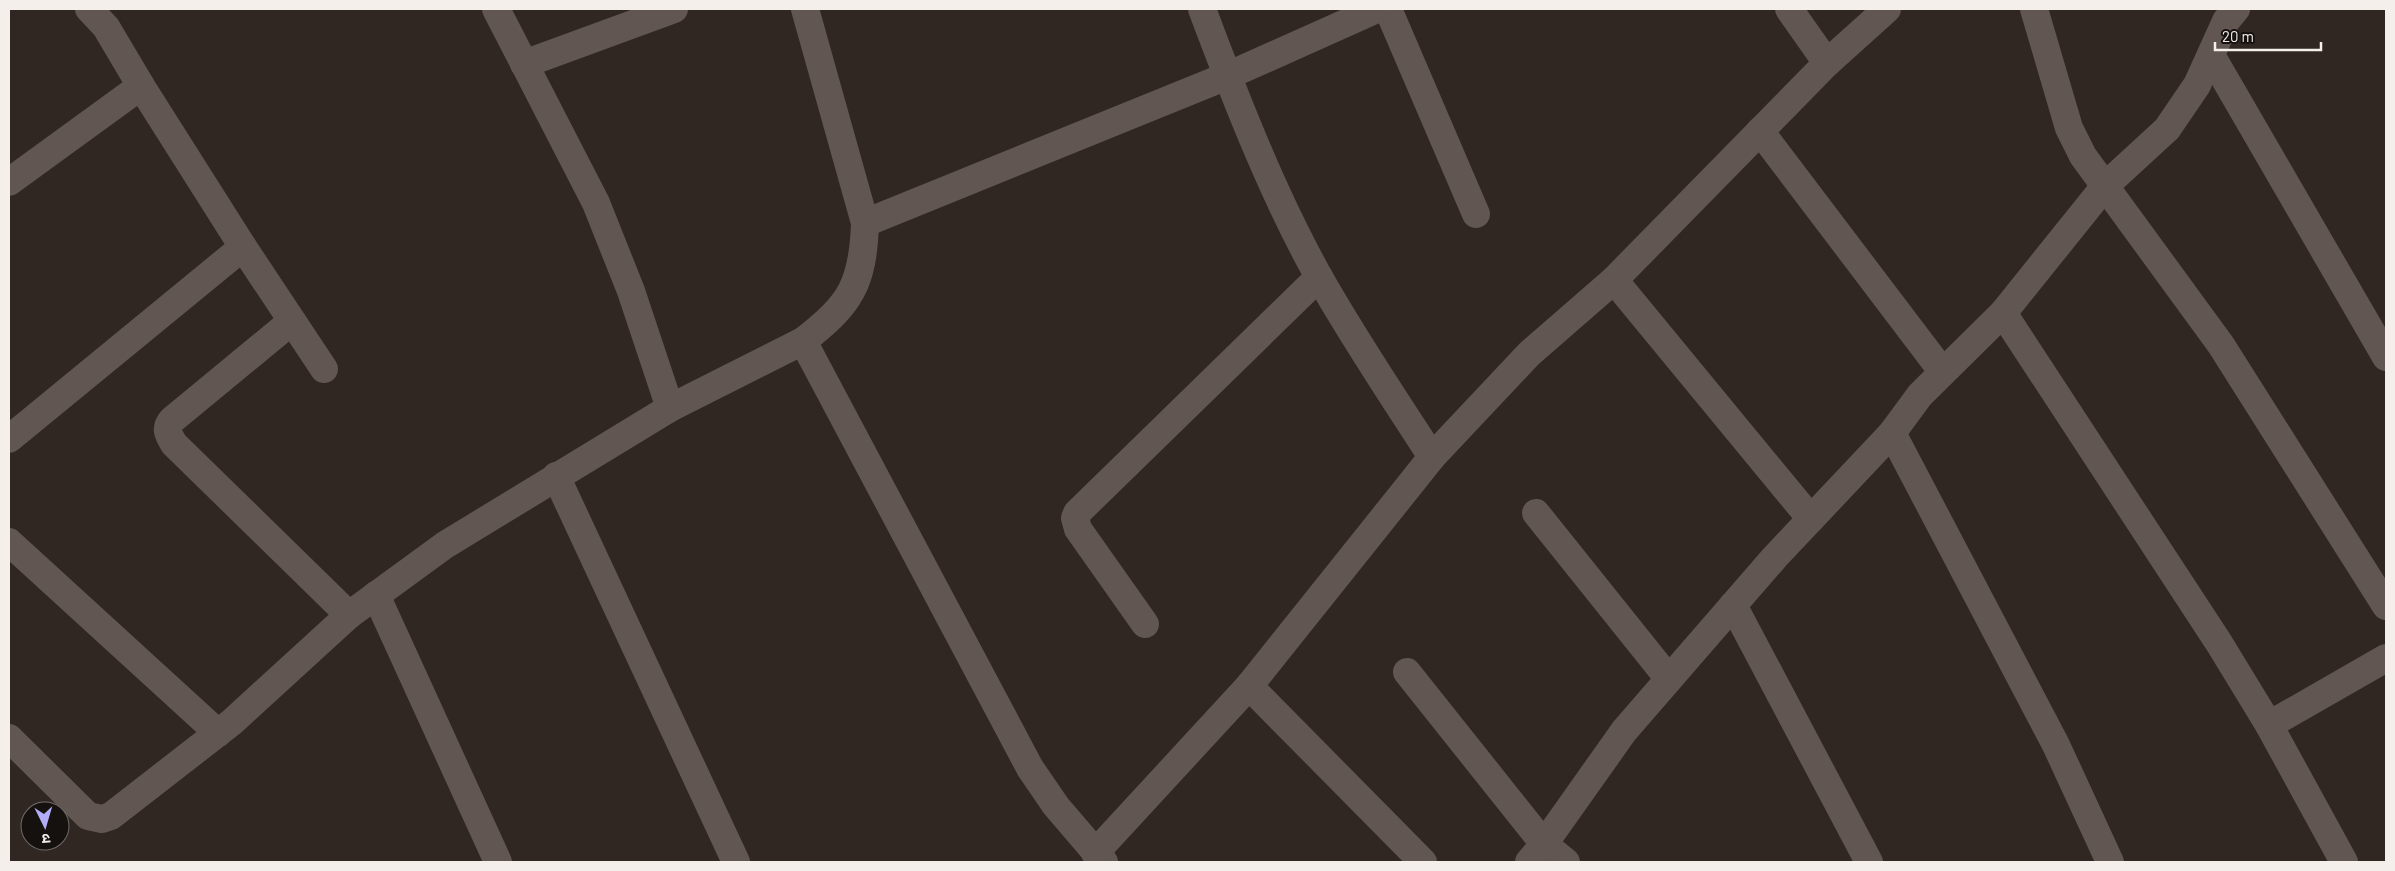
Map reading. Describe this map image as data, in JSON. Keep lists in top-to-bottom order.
{
  "scale_bar": "20 m",
  "north": "bottom"
}
